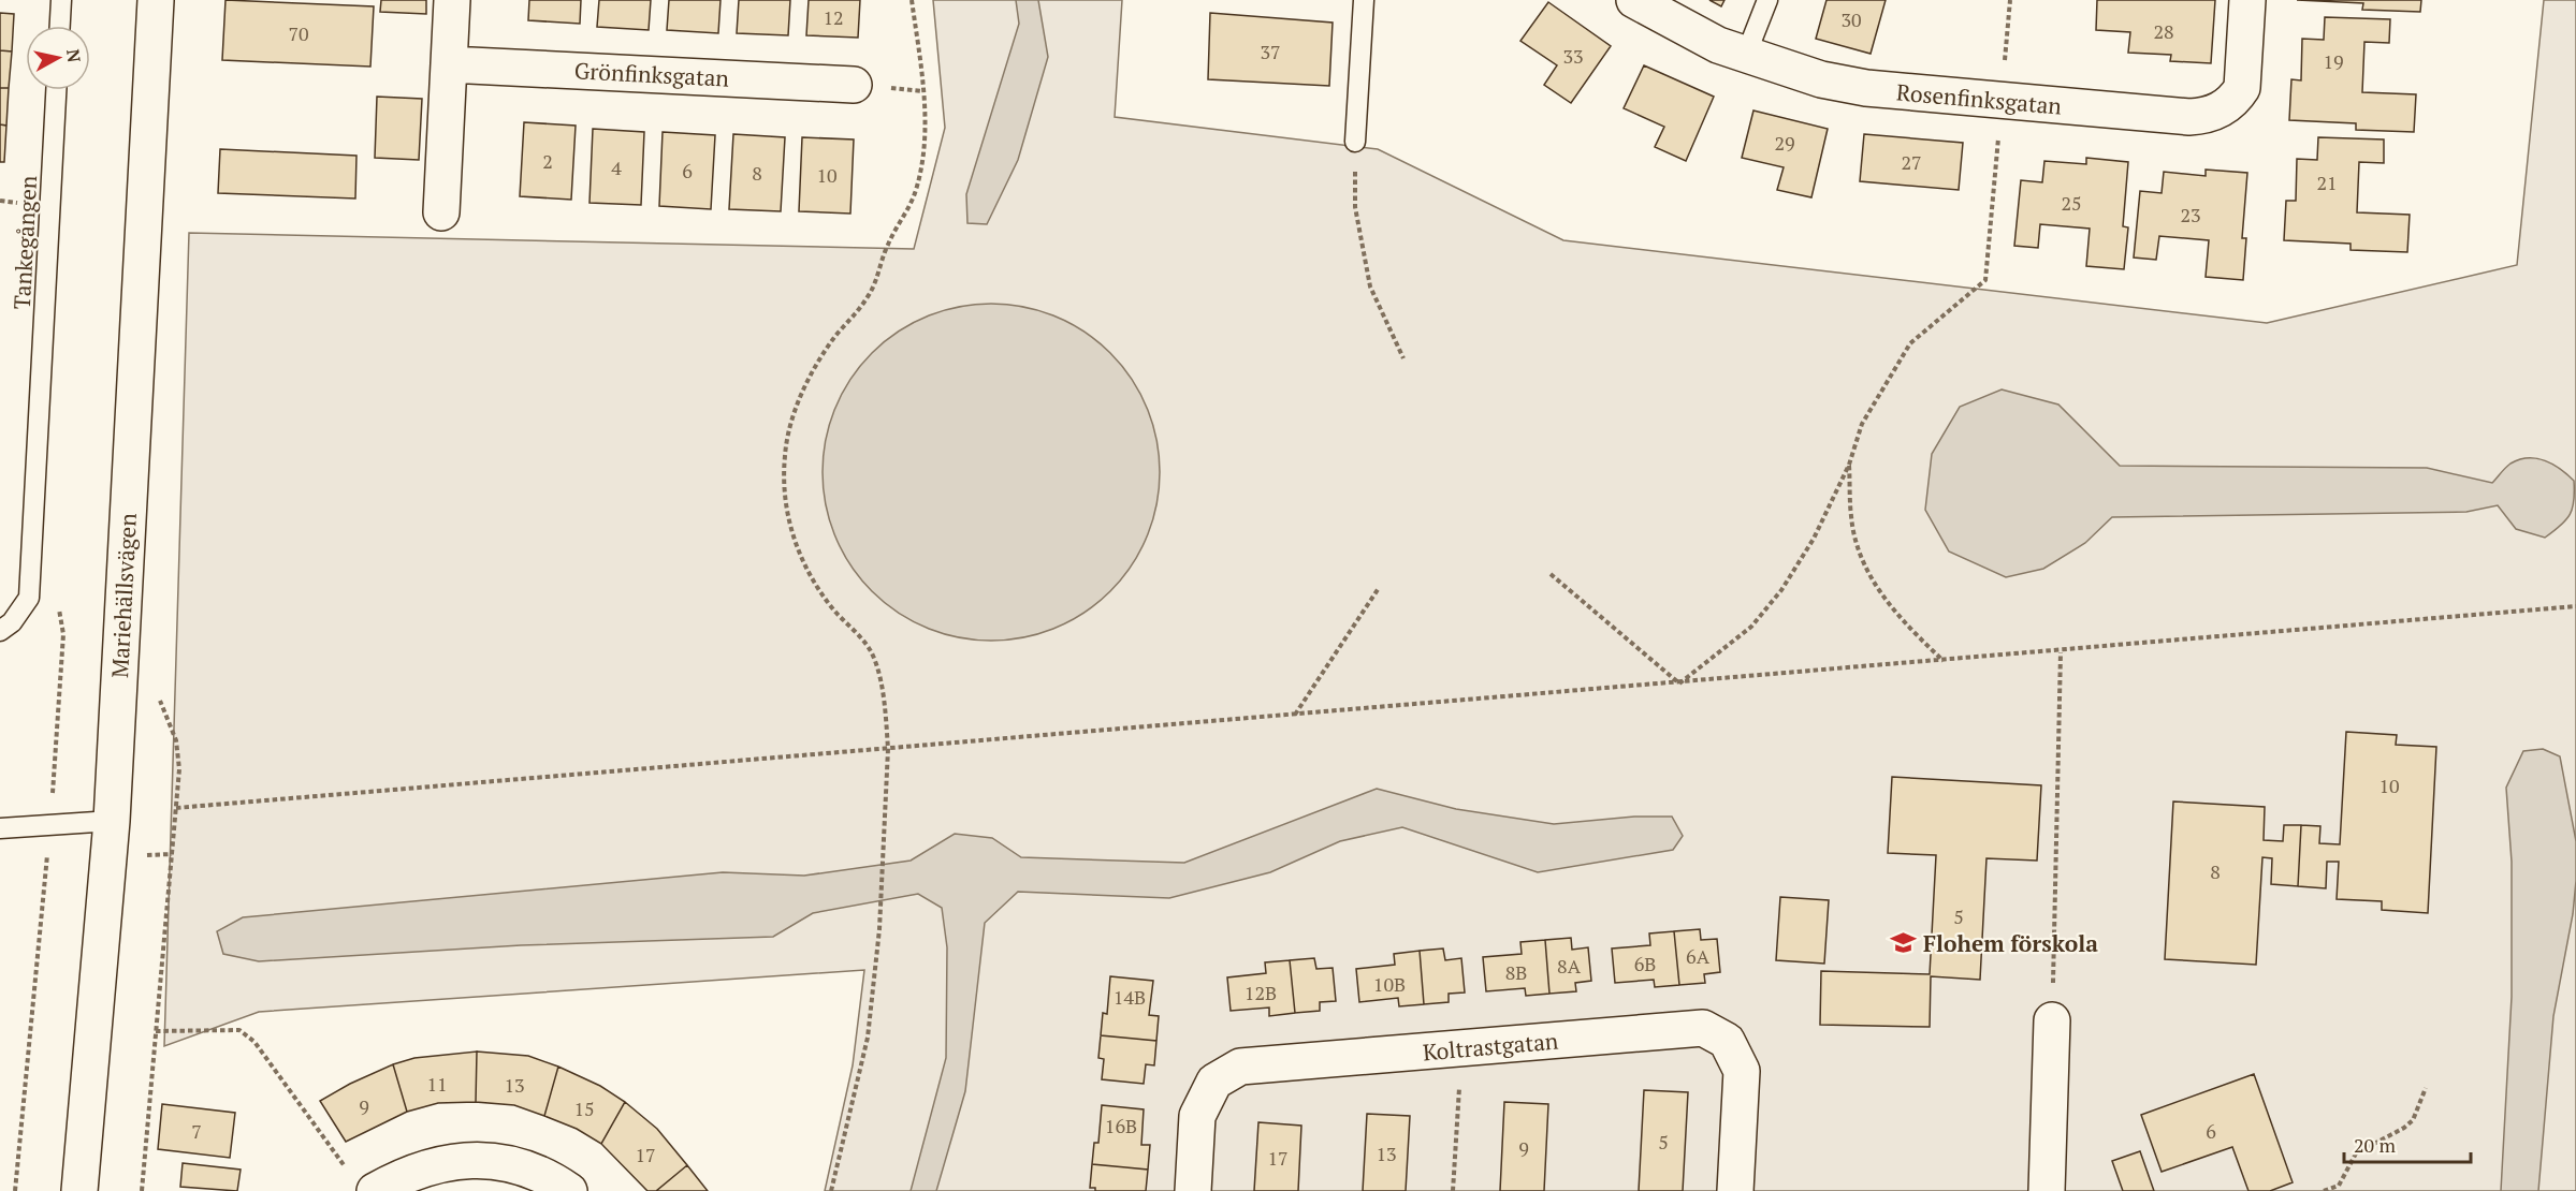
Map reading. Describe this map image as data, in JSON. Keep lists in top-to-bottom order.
{
  "streets": {
    "street": [
      "Grönfinksgatan",
      "Rosenfinksgatan",
      "Mariehällsvägen",
      "Koltrastgatan"
    ],
    "lane": ["Tankegången"]
  },
  "places": {
    "school or university": ["Flohem förskola"]
  },
  "house_numbers": [
    "12",
    "30",
    "28",
    "70",
    "37",
    "33",
    "19",
    "29",
    "2",
    "27",
    "4",
    "6",
    "8",
    "10",
    "21",
    "25",
    "23",
    "10",
    "8",
    "5",
    "6A",
    "6B",
    "8A",
    "8B",
    "10B",
    "12B",
    "14B",
    "11",
    "13",
    "9",
    "15",
    "16B",
    "7",
    "6",
    "5",
    "9",
    "13",
    "17",
    "17"
  ],
  "scale_bar": "20 m",
  "north": "right"
}
